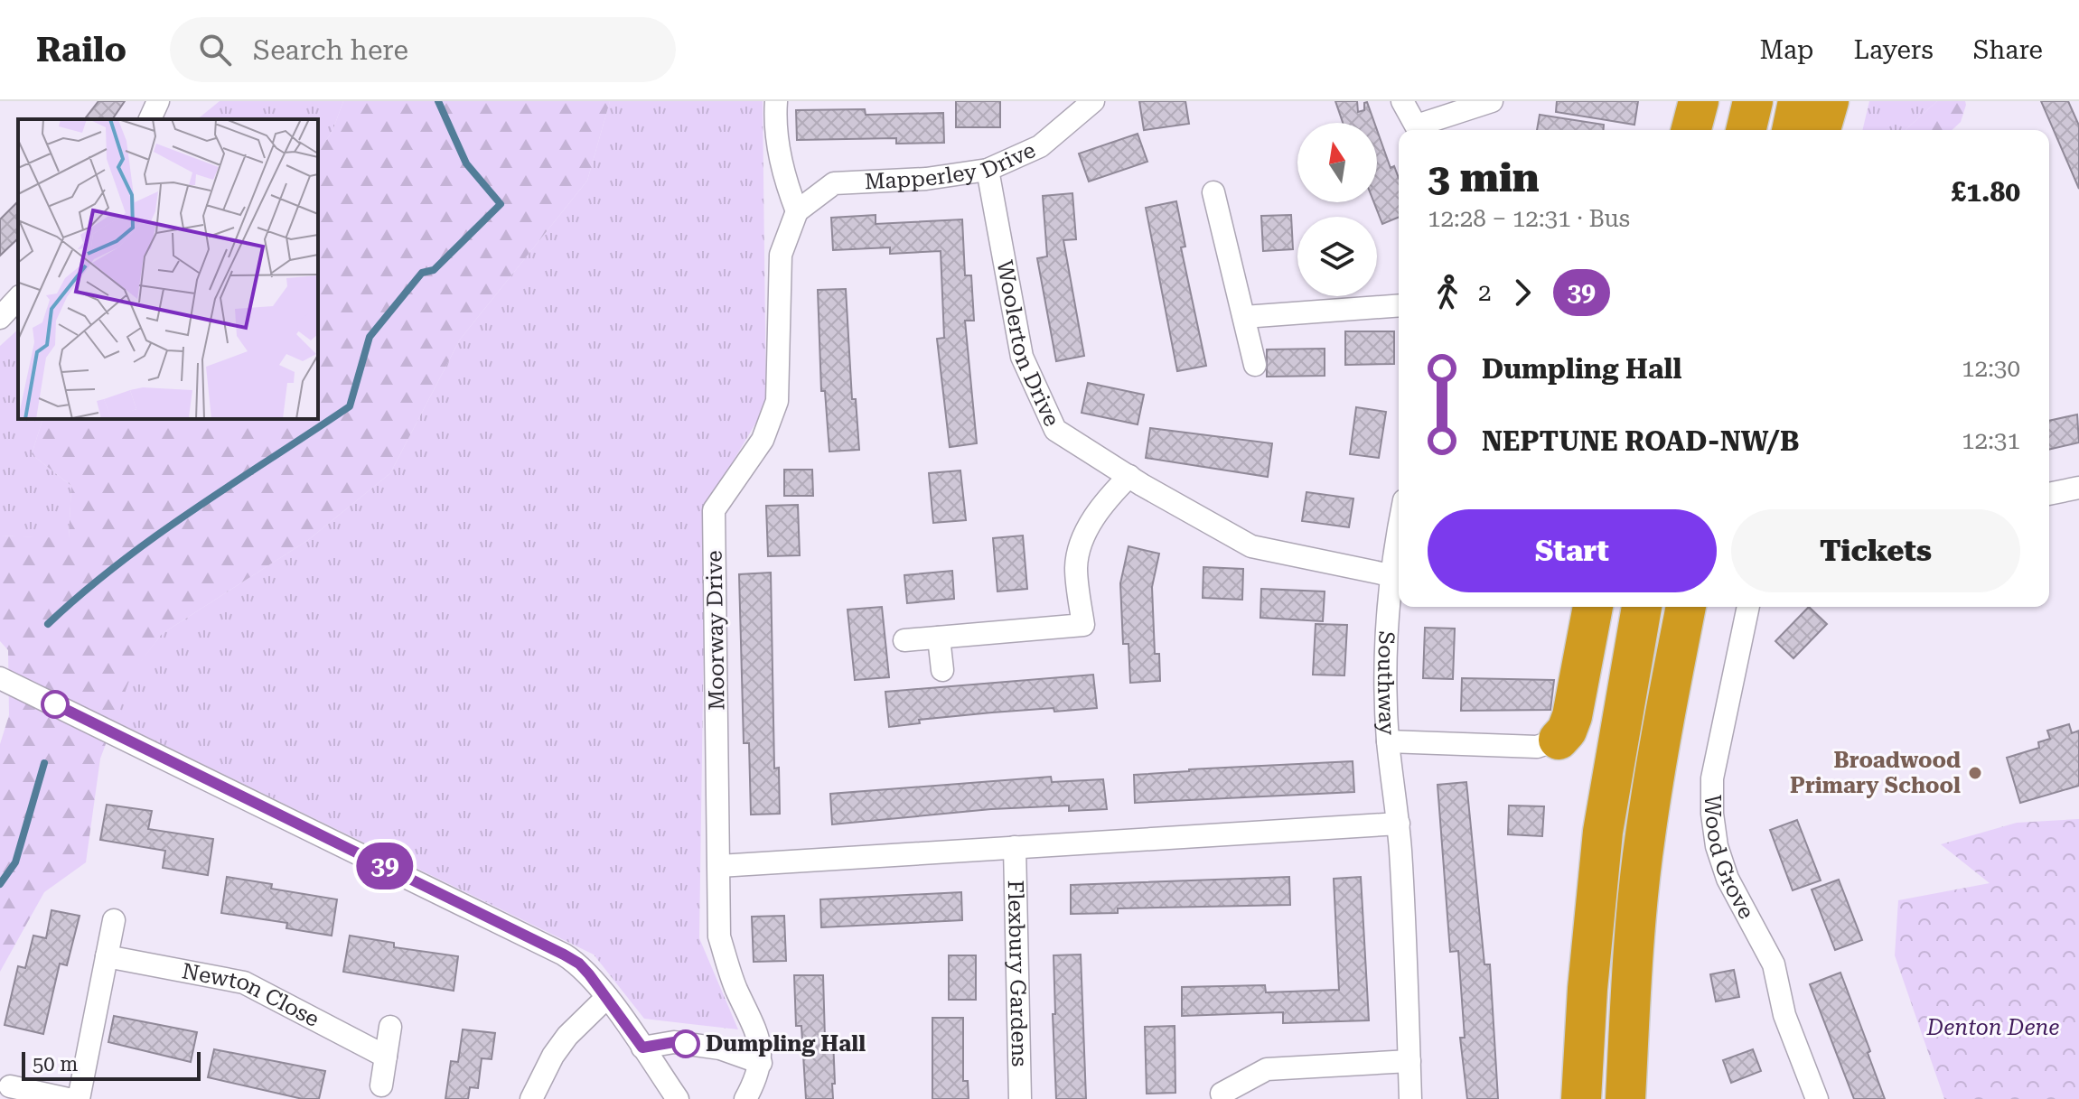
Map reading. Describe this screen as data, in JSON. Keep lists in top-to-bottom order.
{
  "streets": {
    "street": [
      "Mapperley Drive",
      "Woolerton Drive",
      "Moorway Drive",
      "Southway",
      "Wood Grove",
      "Flexbury Gardens",
      "Newton Close"
    ]
  },
  "crossings": [
    ["Mapperley Drive", "Woolerton Drive"],
    ["Mapperley Drive", "Moorway Drive"],
    ["Woolerton Drive", "Southway"]
  ],
  "parks": ["Denton Dene"],
  "places": ["Broadwood Primary School", "Dumpling Hall"],
  "lines": ["bus line 39"],
  "scale_bar": "50 m",
  "north": "top",
  "page": {
    "header": "Railo",
    "search": "Search here",
    "nav": ["Map", "Layers", "Share"],
    "on_map": "39",
    "heading": ["3 min", "12:28 – 12:31 · Bus", "£1.80"],
    "legs": ["2", "39"],
    "list": [
      {
        "name": "Dumpling Hall",
        "value": "12:30"
      },
      {
        "name": "NEPTUNE ROAD-NW/B",
        "value": "12:31"
      }
    ],
    "buttons": ["Start", "Tickets"],
    "scale": "50 m"
  }
}
